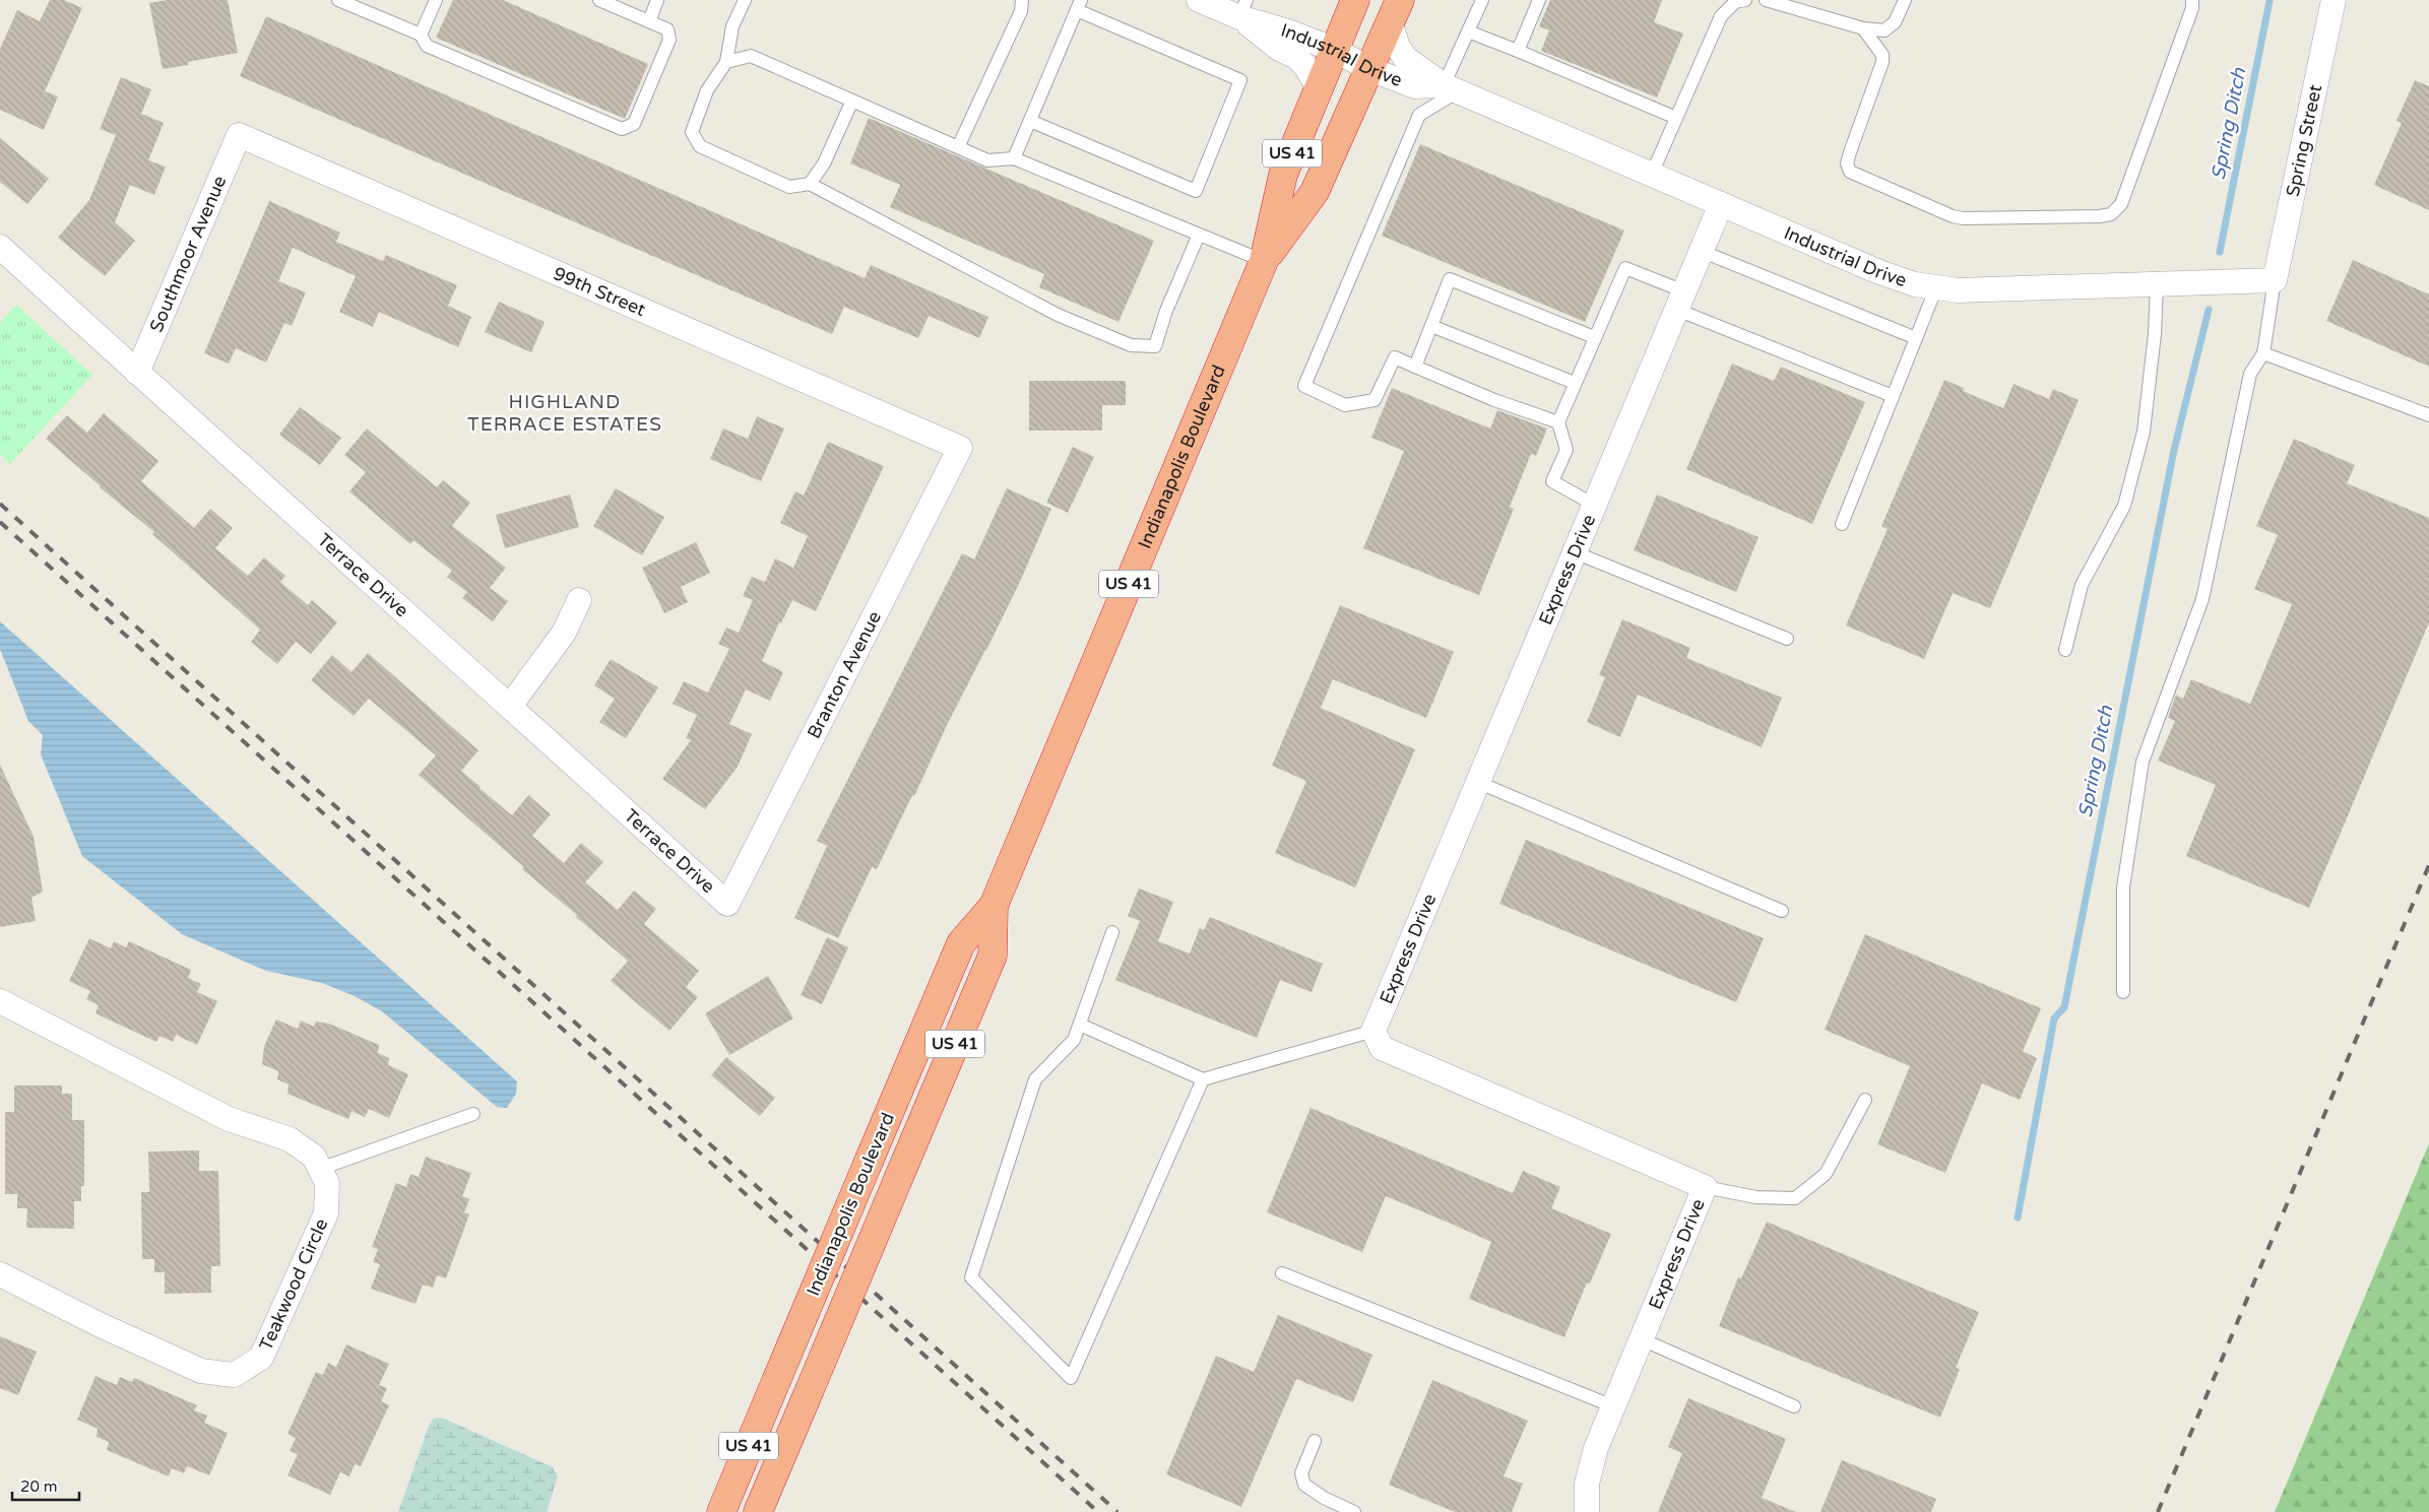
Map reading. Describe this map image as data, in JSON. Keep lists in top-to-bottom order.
{
  "streets": {
    "highway": ["US 41", "Indianapolis Boulevard"],
    "street": [
      "Industrial Drive",
      "Spring Street",
      "Southmoor Avenue",
      "99th Street",
      "Express Drive",
      "Terrace Drive",
      "Branton Avenue",
      "Teakwood Circle"
    ]
  },
  "crossings": [
    ["Industrial Drive", "Spring Street"],
    ["Industrial Drive", "Indianapolis Boulevard"],
    ["Industrial Drive", "Express Drive"],
    ["Southmoor Avenue", "99th Street"],
    ["Southmoor Avenue", "Terrace Drive"],
    ["99th Street", "Branton Avenue"],
    ["Terrace Drive", "Branton Avenue"]
  ],
  "districts": ["HIGHLAND TERRACE ESTATES"],
  "water": ["Spring Ditch"],
  "scale_bar": "20 m"
}
